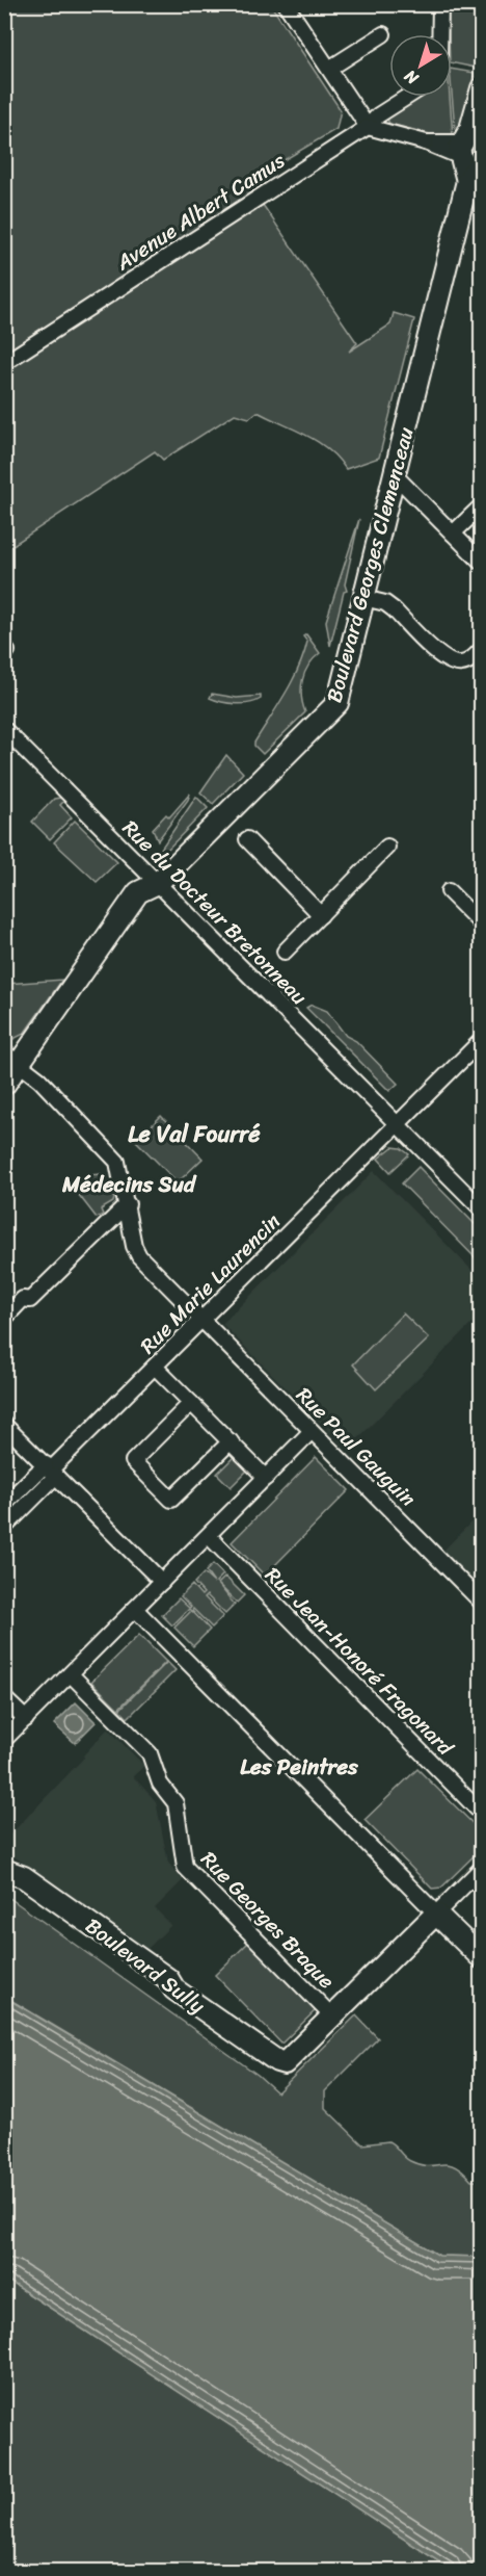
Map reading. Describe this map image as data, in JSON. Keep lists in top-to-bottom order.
{
  "streets": {
    "main road": ["Boulevard Georges Clemenceau", "Boulevard Sully"],
    "street": [
      "Avenue Albert Camus",
      "Rue du Docteur Bretonneau",
      "Rue Marie Laurencin",
      "Rue Paul Gauguin",
      "Rue Jean-Honoré Fragonard",
      "Rue Georges Braque"
    ]
  },
  "crossings": [
    ["Boulevard Georges Clemenceau", "Rue du Docteur Bretonneau"],
    ["Boulevard Georges Clemenceau", "Rue Paul Gauguin"],
    ["Rue du Docteur Bretonneau", "Rue Marie Laurencin"],
    ["Rue Marie Laurencin", "Rue Paul Gauguin"],
    ["Rue Georges Braque", "Boulevard Sully"]
  ],
  "districts": ["Le Val Fourré", "Médecins Sud", "Les Peintres"],
  "north": "bottom left"
}
